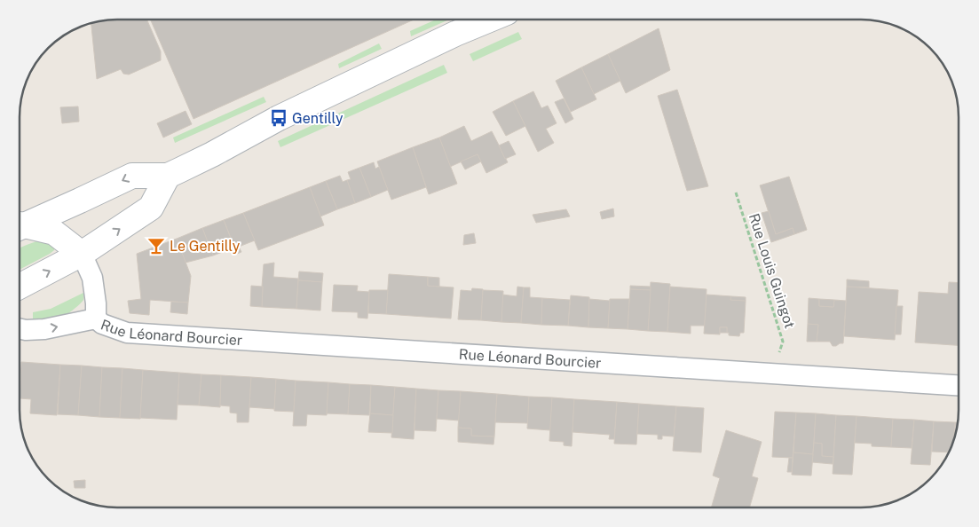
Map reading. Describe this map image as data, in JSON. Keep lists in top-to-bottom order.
{
  "streets": {
    "street": ["Rue Léonard Bourcier"],
    "path": ["Rue Louis Guingot"]
  },
  "places": {
    "bus stop": ["Gentilly"],
    "bar": ["Le Gentilly"]
  }
}
